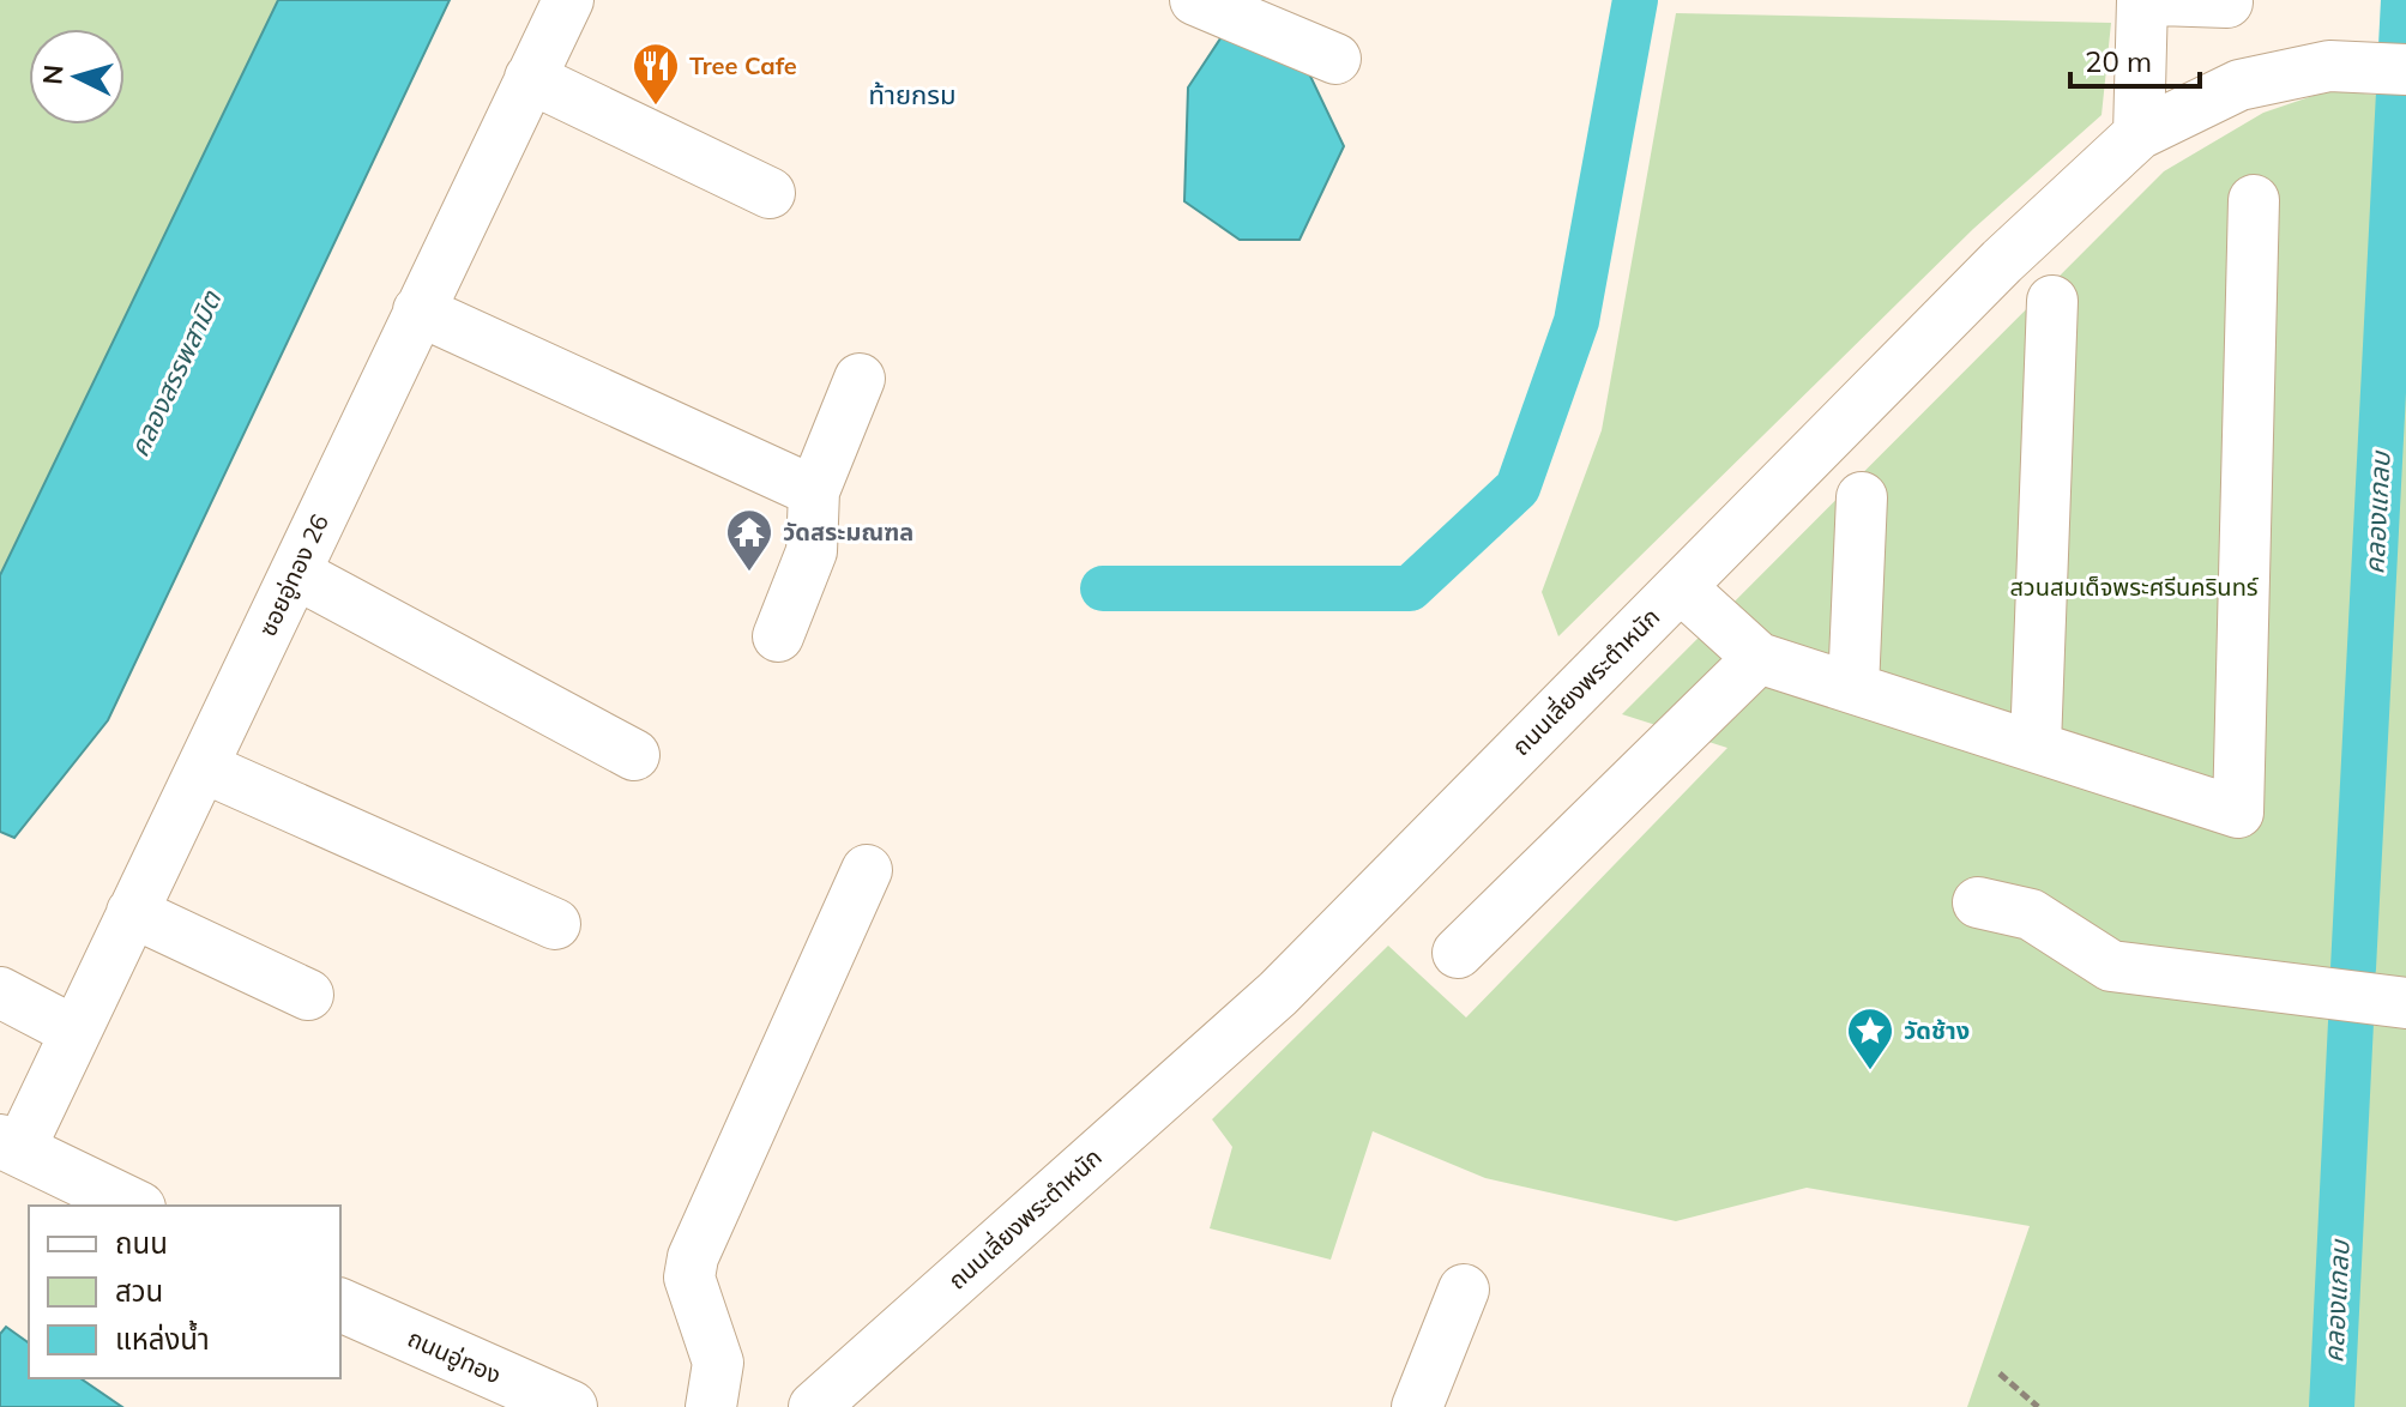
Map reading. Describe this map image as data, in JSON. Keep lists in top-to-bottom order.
{
  "streets": {
    "main road": ["ถนนอู่ทอง"],
    "street": ["ซอยอู่ทอง 26", "ถนนเลี่ยงพระตำหนัก"]
  },
  "districts": ["ท้ายกรม"],
  "water": ["คลองสรรพสามิต", "คลองแกลบ"],
  "parks": ["สวนสมเด็จพระศรีนครินทร์"],
  "places": {
    "restaurant": ["Tree Cafe"],
    "temple": ["วัดสระมณฑล"],
    "place": ["วัดช้าง"]
  },
  "legend": ["ถนน", "สวน", "แหล่งน้ำ"],
  "scale_bar": "20 m",
  "north": "left"
}
